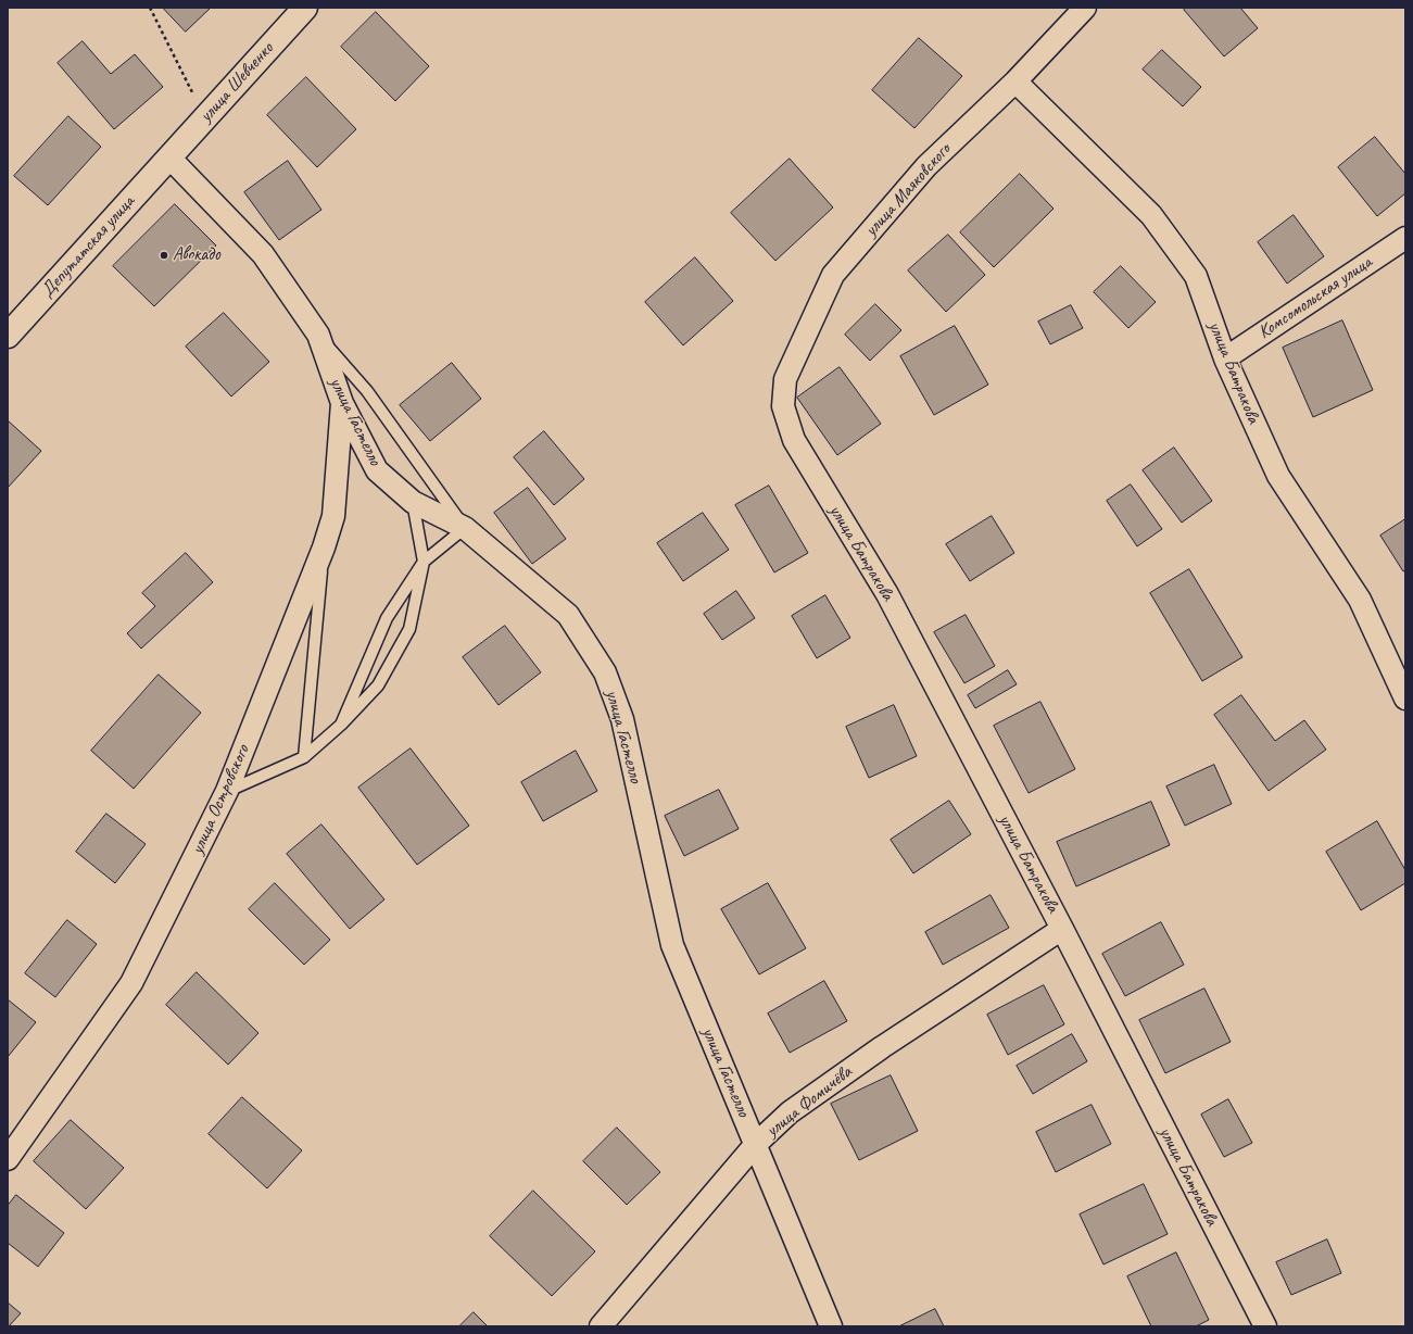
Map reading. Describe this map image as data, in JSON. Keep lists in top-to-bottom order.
{
  "streets": {
    "main road": ["улица Шевченко", "Депутатская улица"],
    "street": [
      "улица Маяковского",
      "Комсомольская улица",
      "улица Батракова",
      "улица Гастелло",
      "улица Островского",
      "улица Фомичёва"
    ]
  },
  "crossings": [
    ["улица Шевченко", "Депутатская улица"],
    ["улица Шевченко", "улица Гастелло"],
    ["улица Маяковского", "улица Батракова"],
    ["Депутатская улица", "улица Гастелло"],
    ["Комсомольская улица", "улица Батракова"],
    ["улица Батракова", "улица Фомичёва"],
    ["улица Гастелло", "улица Островского"],
    ["улица Гастелло", "улица Фомичёва"]
  ],
  "places": ["Авокадо"]
}
